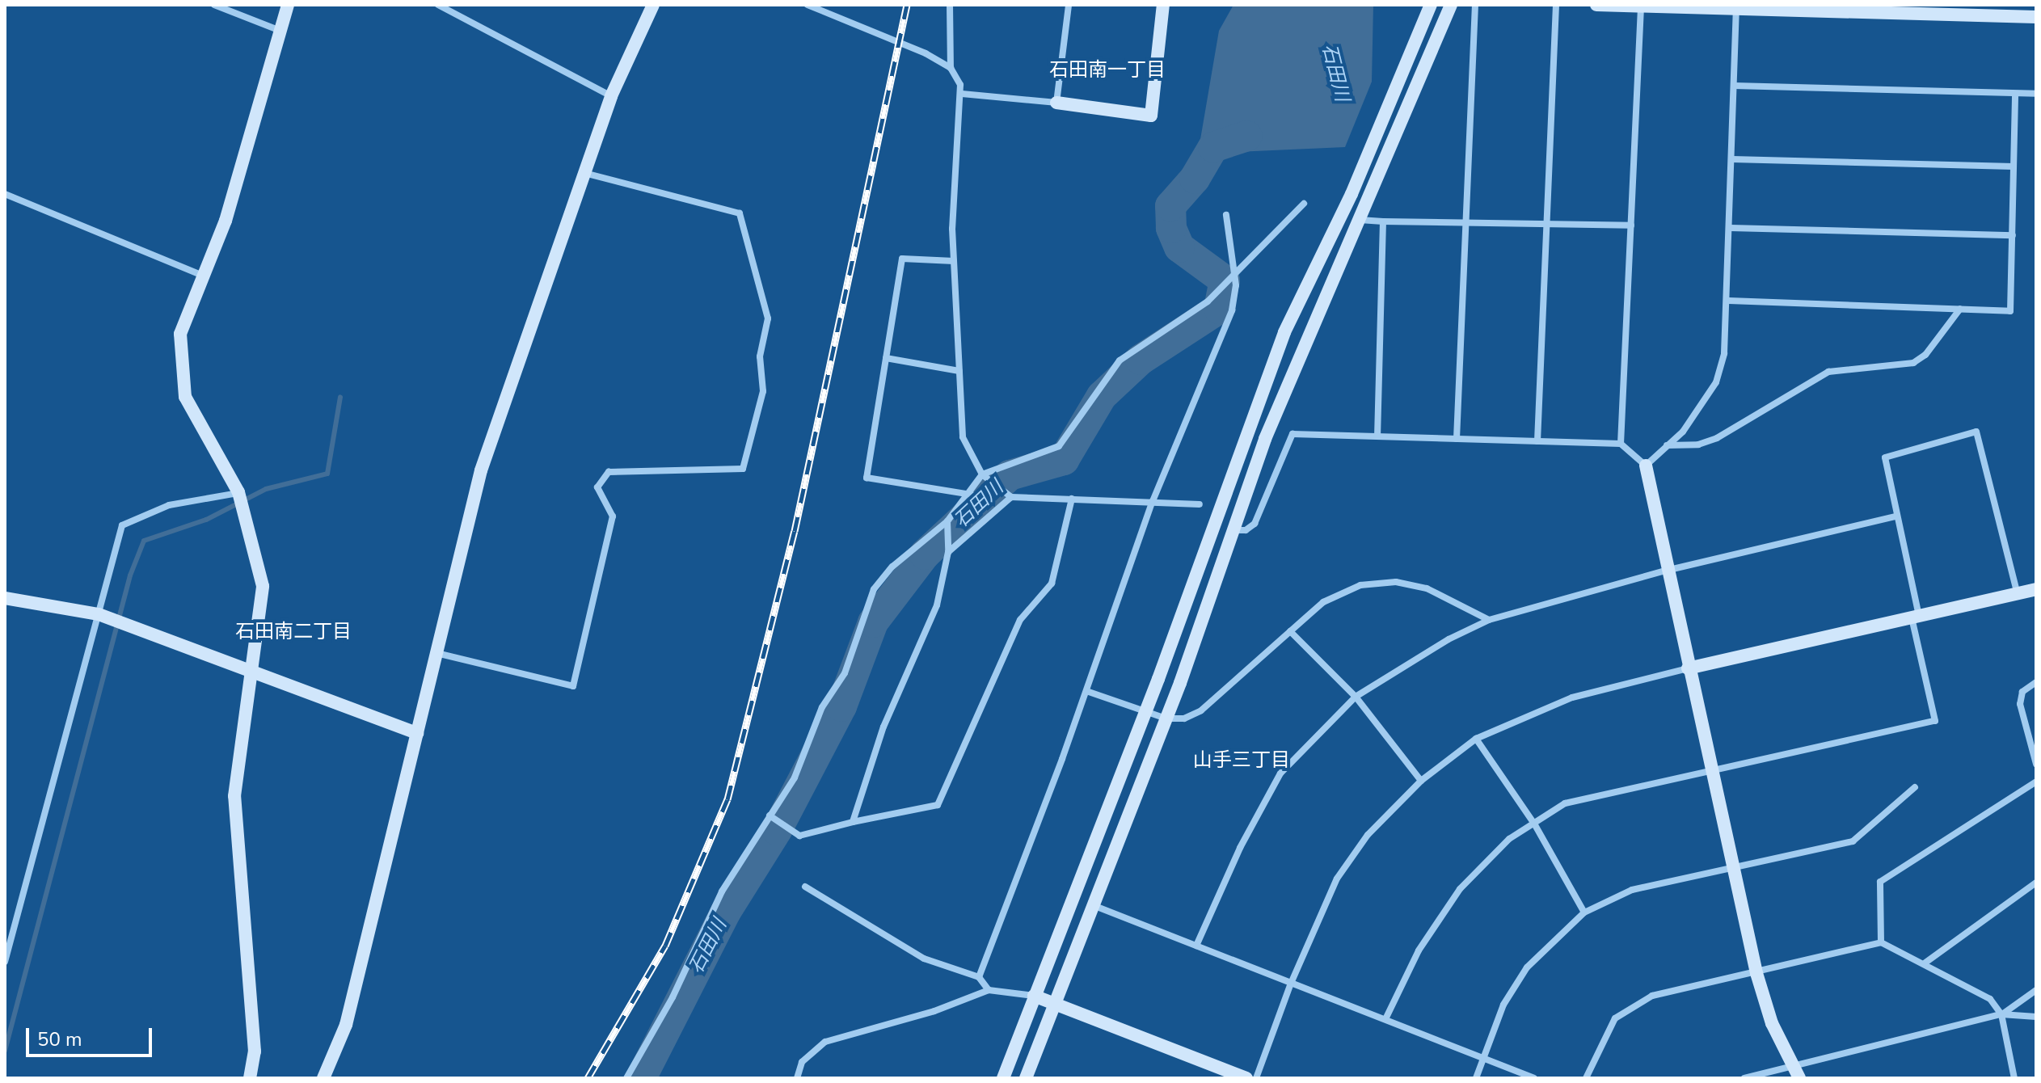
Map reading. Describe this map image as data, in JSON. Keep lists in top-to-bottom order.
{
  "districts": ["石田南一丁目", "石田南二丁目", "山手三丁目"],
  "water": ["石田川"],
  "scale_bar": "50 m"
}
